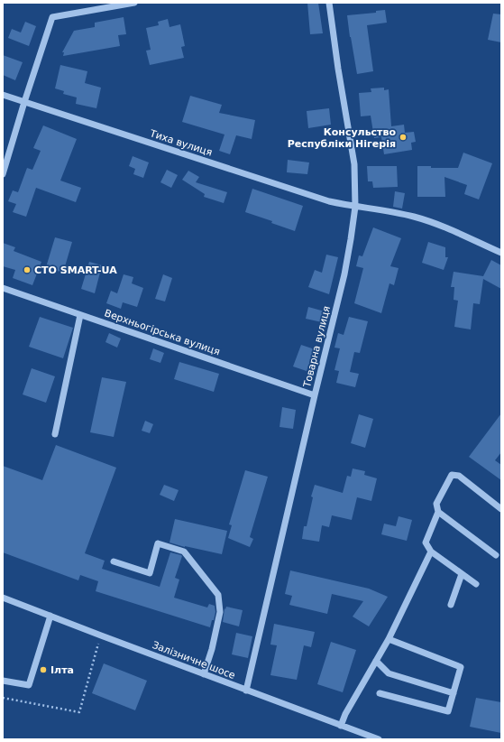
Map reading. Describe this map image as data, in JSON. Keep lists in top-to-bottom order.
{
  "streets": {
    "street": [
      "Тиха вулиця",
      "Верхньогірська вулиця",
      "Товарна вулиця",
      "Залізничне шосе"
    ]
  },
  "crossings": [
    ["Тиха вулиця", "Товарна вулиця"],
    ["Верхньогірська вулиця", "Товарна вулиця"],
    ["Товарна вулиця", "Залізничне шосе"]
  ],
  "places": ["Консульство Республіки Нігерія", "СТО SMART-UA", "Ілта"]
}
